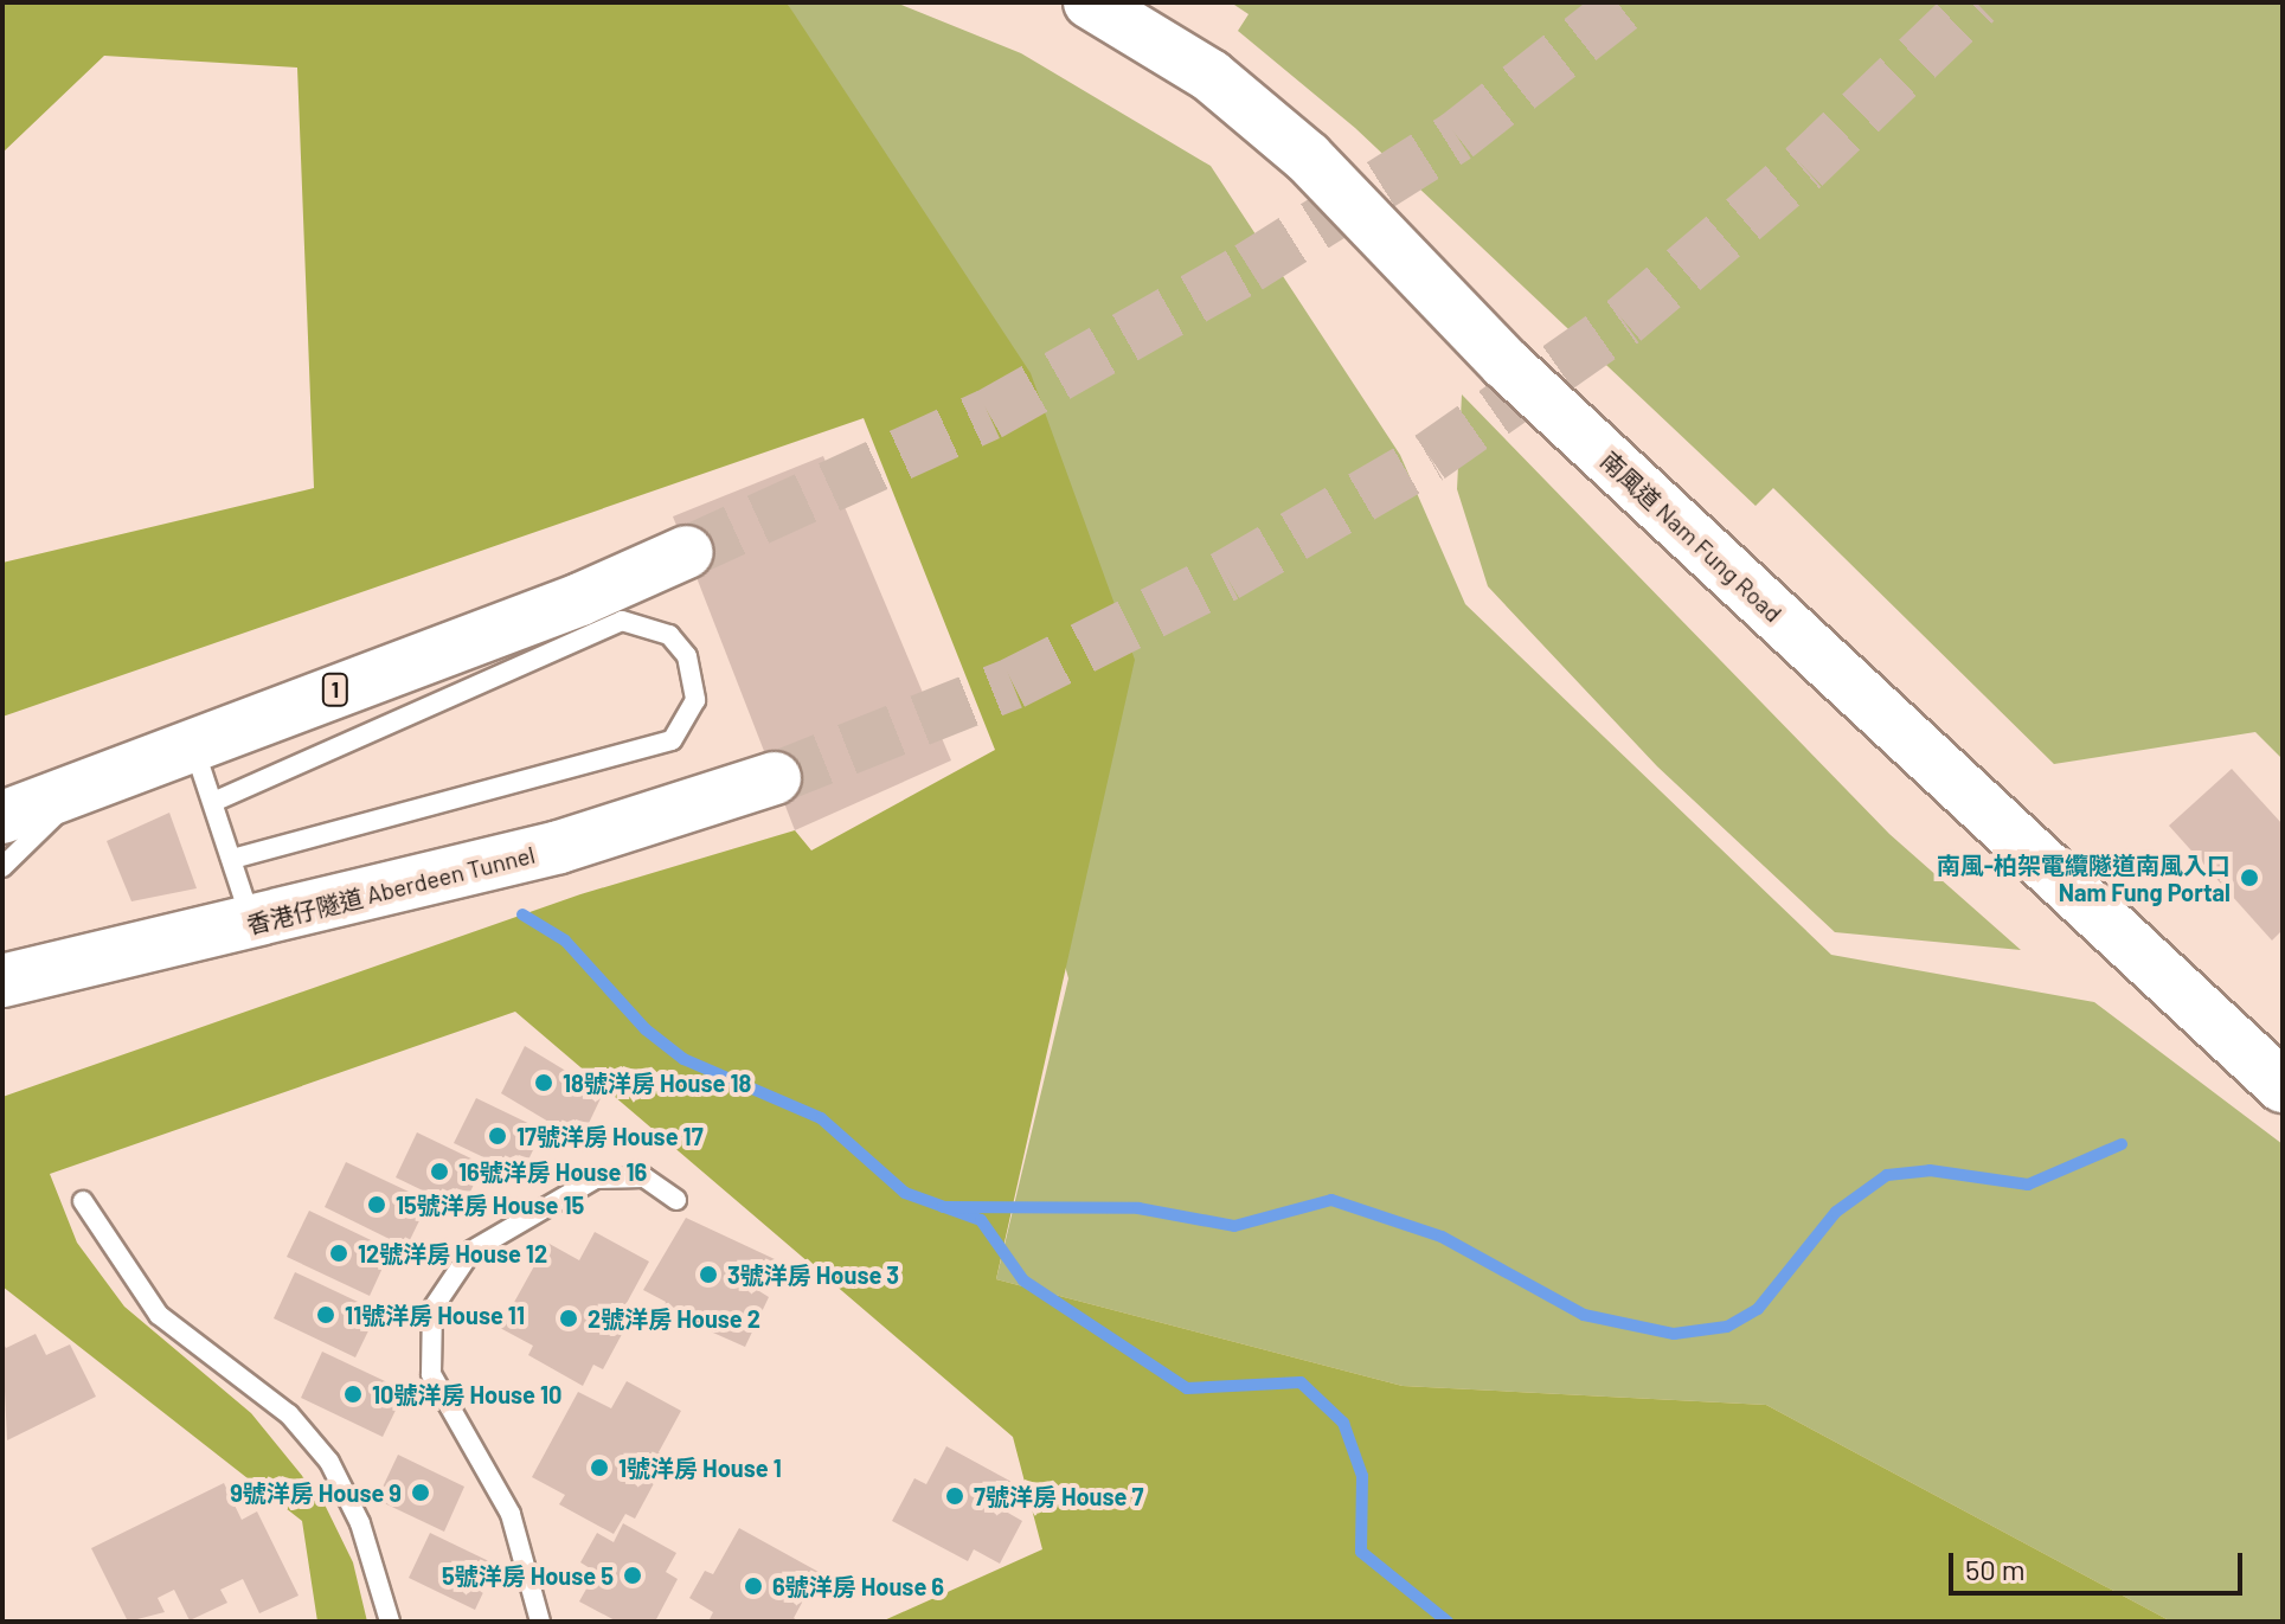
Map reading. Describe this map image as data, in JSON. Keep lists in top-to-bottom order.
{
  "streets": {
    "main road": ["南風道 Nam Fung Road", "1", "香港仔隧道 Aberdeen Tunnel"]
  },
  "places": [
    "南風-柏架電纜隧道南風入口 Nam Fung Portal",
    "18號洋房 House 18",
    "17號洋房 House 17",
    "16號洋房 House 16",
    "15號洋房 House 15",
    "12號洋房 House 12",
    "3號洋房 House 3",
    "11號洋房 House 11",
    "2號洋房 House 2",
    "10號洋房 House 10",
    "1號洋房 House 1",
    "9號洋房 House 9",
    "7號洋房 House 7",
    "5號洋房 House 5",
    "6號洋房 House 6"
  ],
  "scale_bar": "50 m"
}
